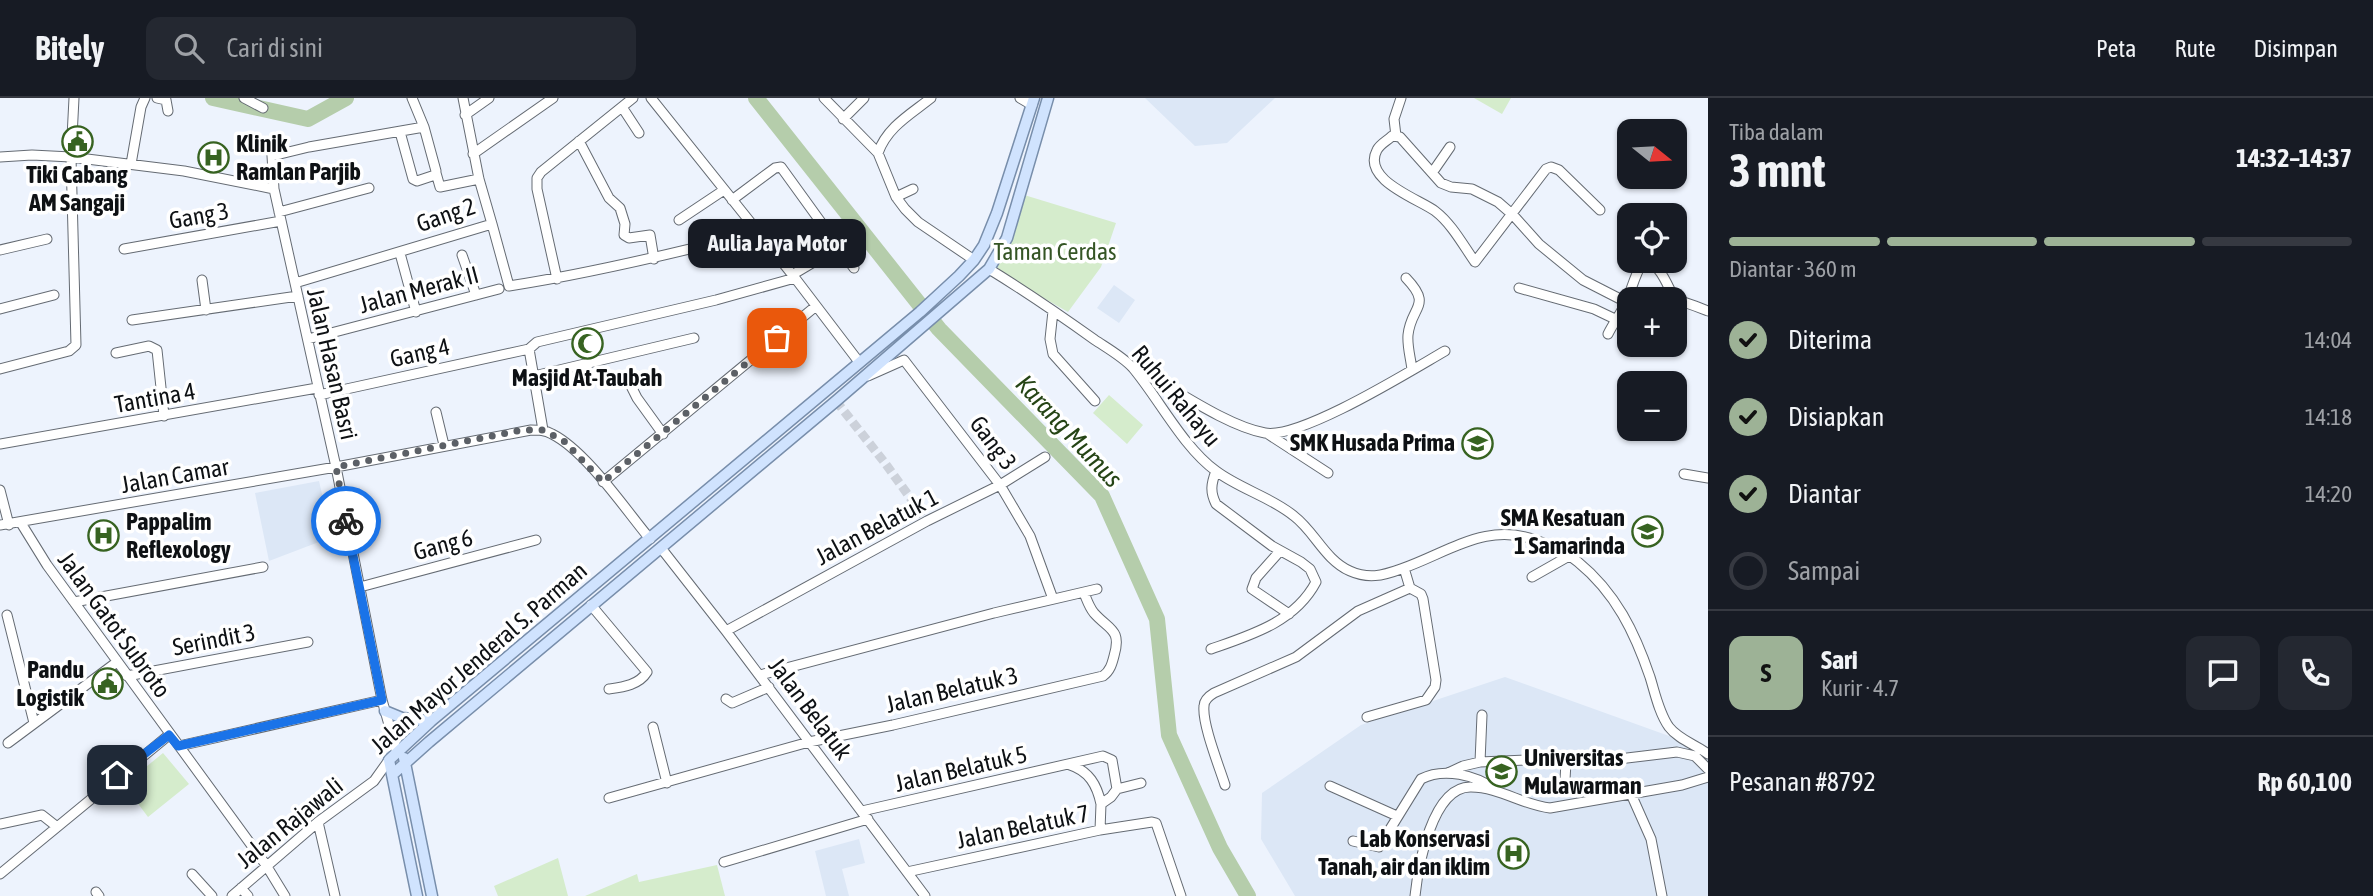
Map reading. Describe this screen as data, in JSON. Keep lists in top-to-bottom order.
{
  "streets": {
    "main road": ["Jalan Mayor Jenderal S. Parman"],
    "street": [
      "Gang 2",
      "Gang 3",
      "Jalan Merak II",
      "Gang 4",
      "Jalan Hasan Basri",
      "Ruhui Rahayu",
      "Tantina 4",
      "Jalan Camar",
      "Jalan Belatuk 1",
      "Gang 6",
      "Jalan Gatot Subroto",
      "Serindit 3",
      "Jalan Belatuk 3",
      "Jalan Belatuk",
      "Jalan Belatuk 5",
      "Jalan Rajawali",
      "Jalan Belatuk 7"
    ]
  },
  "crossings": [
    ["Gang 2", "Jalan Hasan Basri"],
    ["Gang 3", "Jalan Hasan Basri"],
    ["Gang 3", "Jalan Belatuk 1"],
    ["Gang 3", "Jalan Mayor Jenderal S. Parman"],
    ["Jalan Merak II", "Jalan Hasan Basri"],
    ["Gang 4", "Jalan Hasan Basri"],
    ["Gang 4", "Tantina 4"],
    ["Jalan Hasan Basri", "Tantina 4"],
    ["Jalan Hasan Basri", "Jalan Camar"],
    ["Jalan Hasan Basri", "Gang 6"],
    ["Jalan Hasan Basri", "Jalan Mayor Jenderal S. Parman"],
    ["Ruhui Rahayu", "Jalan Mayor Jenderal S. Parman"],
    ["Jalan Camar", "Jalan Gatot Subroto"],
    ["Jalan Belatuk 1", "Jalan Belatuk"],
    ["Jalan Gatot Subroto", "Serindit 3"],
    ["Jalan Gatot Subroto", "Jalan Rajawali"],
    ["Jalan Mayor Jenderal S. Parman", "Jalan Belatuk"],
    ["Jalan Mayor Jenderal S. Parman", "Jalan Rajawali"],
    ["Jalan Belatuk 3", "Jalan Belatuk"],
    ["Jalan Belatuk", "Jalan Belatuk 5"],
    ["Jalan Belatuk", "Jalan Belatuk 7"]
  ],
  "water": ["Karang Mumus"],
  "parks": ["Taman Cerdas"],
  "places": {
    "public building": ["Tiki Cabang AM Sangaji", "Pandu Logistik"],
    "hospital": ["Klinik Ramlan Parjib", "Pappalim Reflexology", "Lab Konservasi Tanah, air dan iklim"],
    "other": ["Aulia Jaya Motor"],
    "mosque": ["Masjid At-Taubah"],
    "school or university": ["SMK Husada Prima", "SMA Kesatuan 1 Samarinda", "Universitas Mulawarman"]
  },
  "north": "right",
  "page": {
    "header": "Bitely",
    "search": "Cari di sini",
    "nav": ["Peta", "Rute", "Disimpan"],
    "heading": ["3 mnt", "Tiba dalam", "14:32–14:37"],
    "panel": [
      "Sari",
      "Kurir · 4.7",
      "Pesanan #8792",
      "Rp 60,100"
    ],
    "map_buttons": ["+", "−"],
    "bar": "Diantar · 360 m",
    "bubble": "Aulia Jaya Motor",
    "list": [
      ["Diterima", "14:04"],
      ["Disiapkan", "14:18"],
      ["Diantar", "14:20"],
      "Sampai"
    ],
    "round": "S"
  }
}
